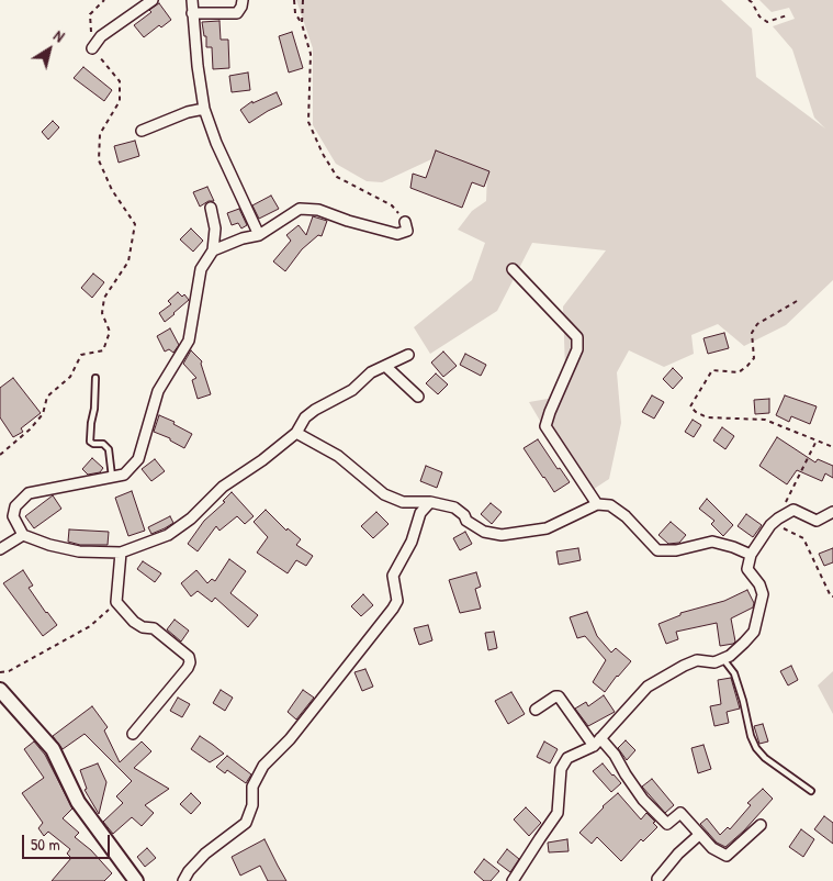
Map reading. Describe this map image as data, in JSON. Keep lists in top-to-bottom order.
{
  "scale_bar": "50 m",
  "north": "top right"
}
